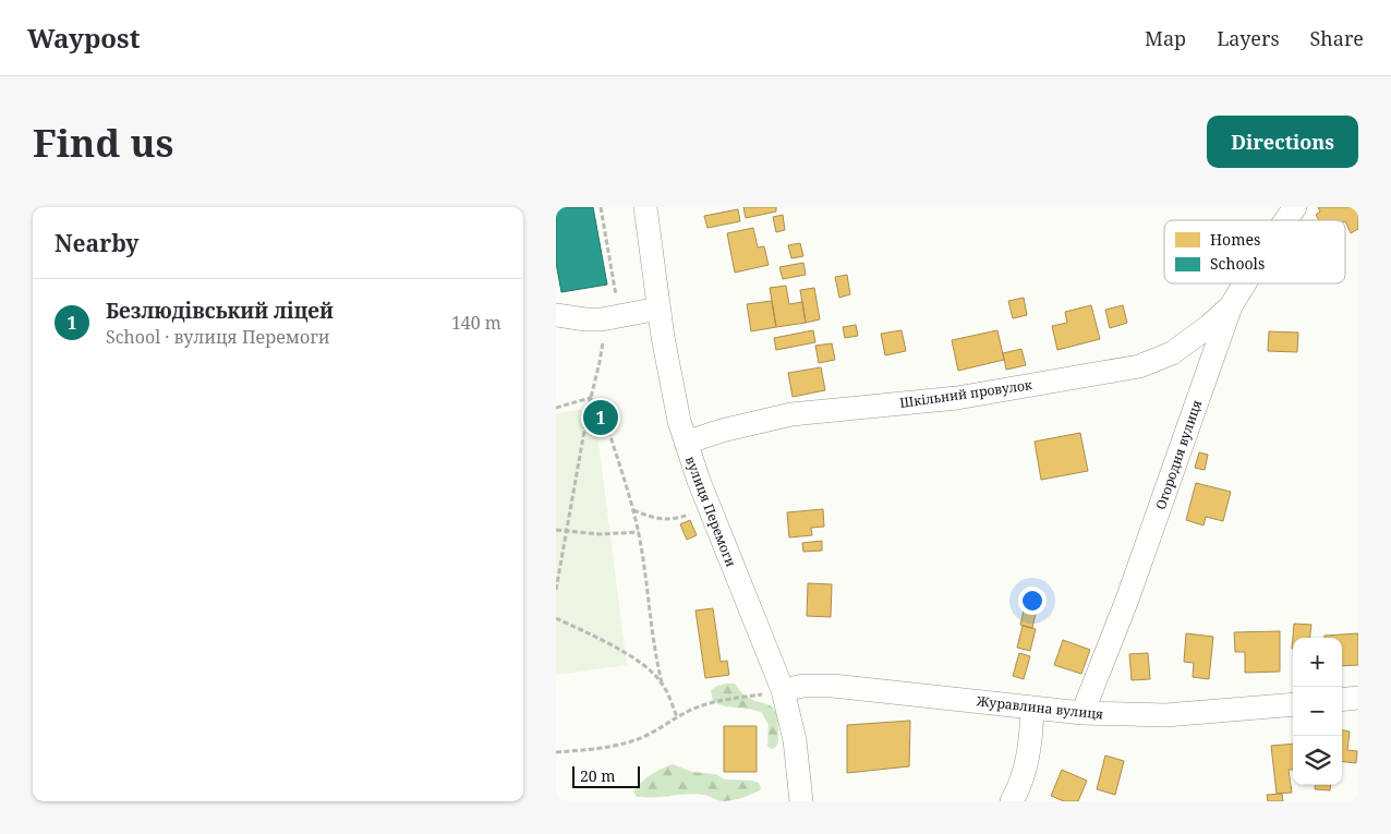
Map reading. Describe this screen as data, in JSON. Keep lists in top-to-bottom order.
{
  "streets": {
    "street": [
      "Шкільний провулок",
      "Огородня вулиця",
      "вулиця Перемоги",
      "Журавлина вулиця"
    ]
  },
  "crossings": [
    ["Шкільний провулок", "Огородня вулиця"],
    ["Шкільний провулок", "вулиця Перемоги"],
    ["Огородня вулиця", "Журавлина вулиця"],
    ["вулиця Перемоги", "Журавлина вулиця"]
  ],
  "legend": ["Homes", "Schools"],
  "scale_bar": "20 m",
  "page": {
    "header": "Waypost",
    "nav": ["Map", "Layers", "Share"],
    "buttons": "Directions",
    "title": "Find us",
    "heading": "Nearby",
    "list": [
      {
        "mark": "1",
        "name": "Безлюдівський ліцей",
        "note": "School · вулиця Перемоги",
        "value": "140 m"
      }
    ],
    "pins": "1",
    "map_buttons": ["+", "−"],
    "scale": "20 m"
  }
}
